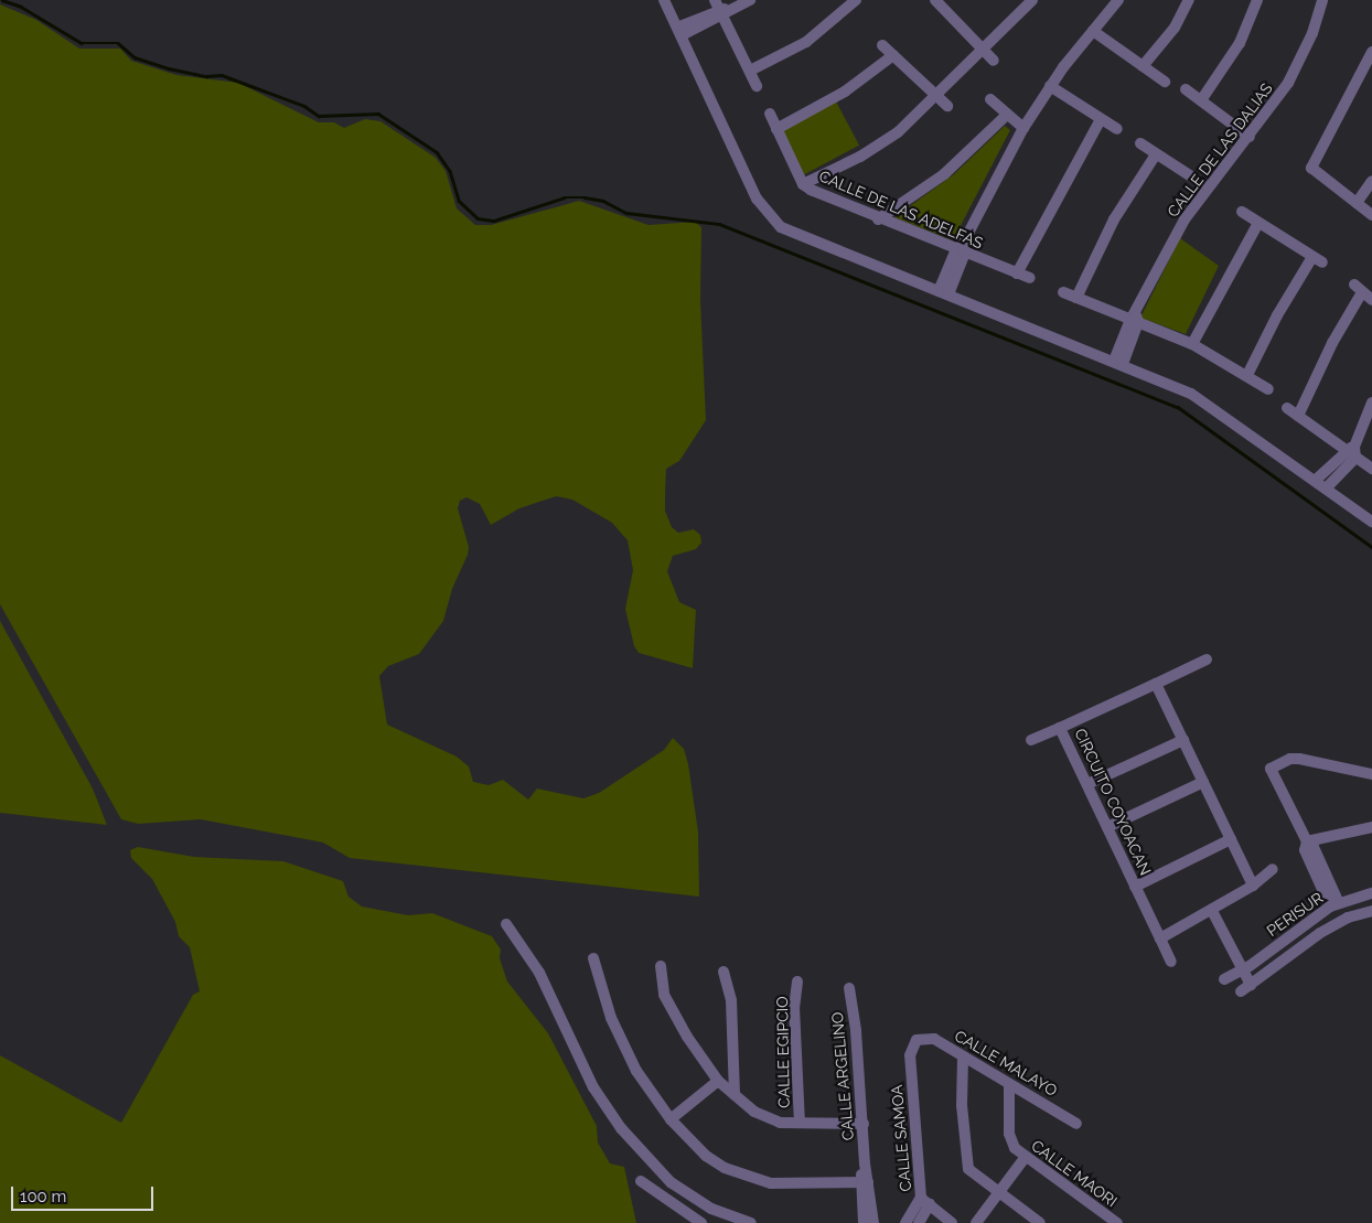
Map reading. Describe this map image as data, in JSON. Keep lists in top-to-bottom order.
{
  "streets": {
    "street": [
      "CALLE DE LAS DALIAS",
      "CALLE DE LAS ADELFAS",
      "CIRCUITO COYOACAN",
      "PERISUR",
      "CALLE EGIPCIO",
      "CALLE MALAYO",
      "CALLE ARGELINO",
      "CALLE SAMOA",
      "CALLE MAORI"
    ]
  },
  "crossings": [
    ["CALLE MALAYO", "CALLE SAMOA"],
    ["CALLE MALAYO", "CALLE MAORI"]
  ],
  "scale_bar": "100 m"
}
